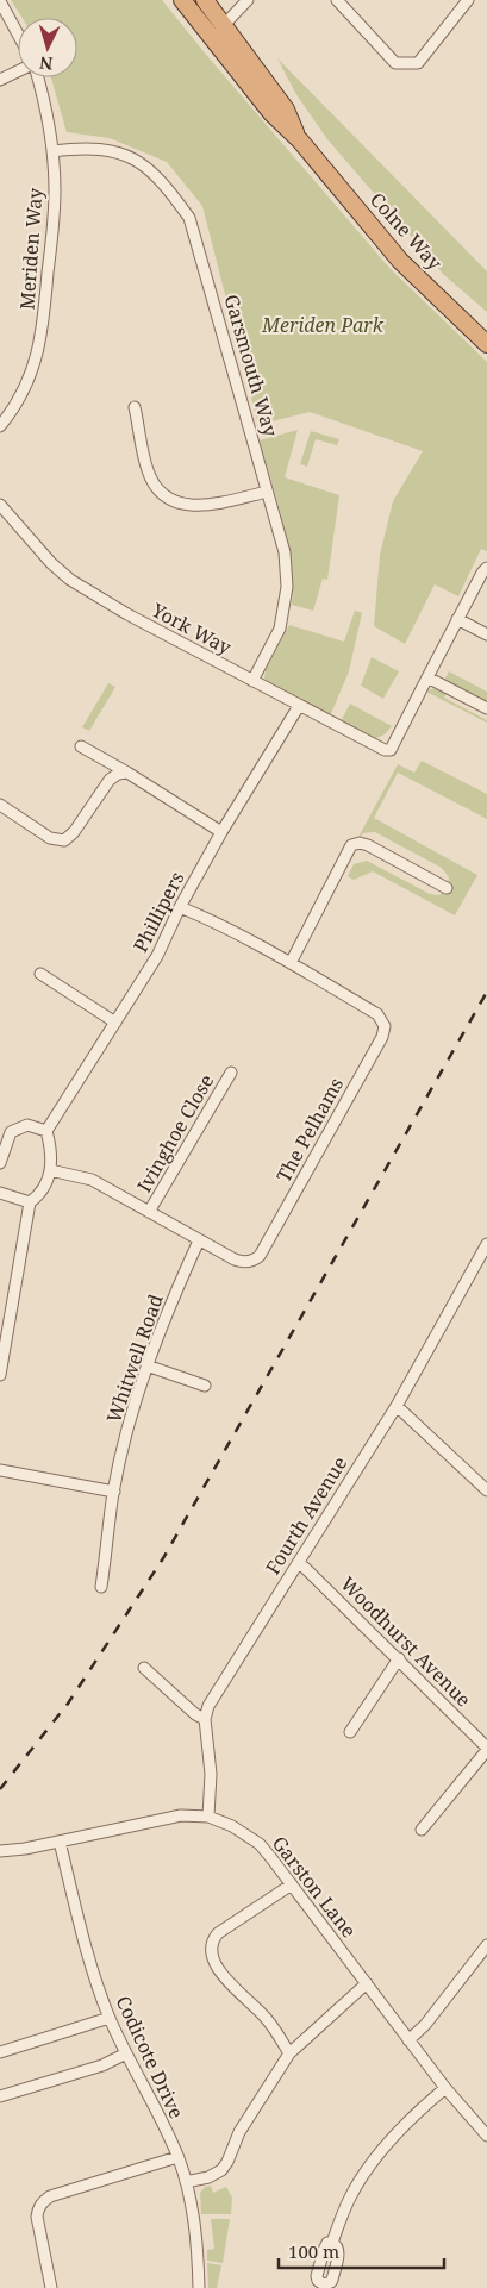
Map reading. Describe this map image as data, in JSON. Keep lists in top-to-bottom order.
{
  "streets": {
    "highway": ["Colne Way"],
    "street": [
      "Meriden Way",
      "Garsmouth Way",
      "York Way",
      "Phillipers",
      "The Pelhams",
      "Ivinghoe Close",
      "Whitwell Road",
      "Fourth Avenue",
      "Woodhurst Avenue",
      "Garston Lane",
      "Codicote Drive"
    ]
  },
  "crossings": [
    ["Meriden Way", "Garsmouth Way"],
    ["Garsmouth Way", "York Way"],
    ["York Way", "Phillipers"],
    ["Phillipers", "The Pelhams"],
    ["The Pelhams", "Ivinghoe Close"],
    ["The Pelhams", "Whitwell Road"],
    ["Fourth Avenue", "Woodhurst Avenue"],
    ["Garston Lane", "Codicote Drive"]
  ],
  "parks": ["Meriden Park"],
  "scale_bar": "100 m",
  "north": "bottom"
}
